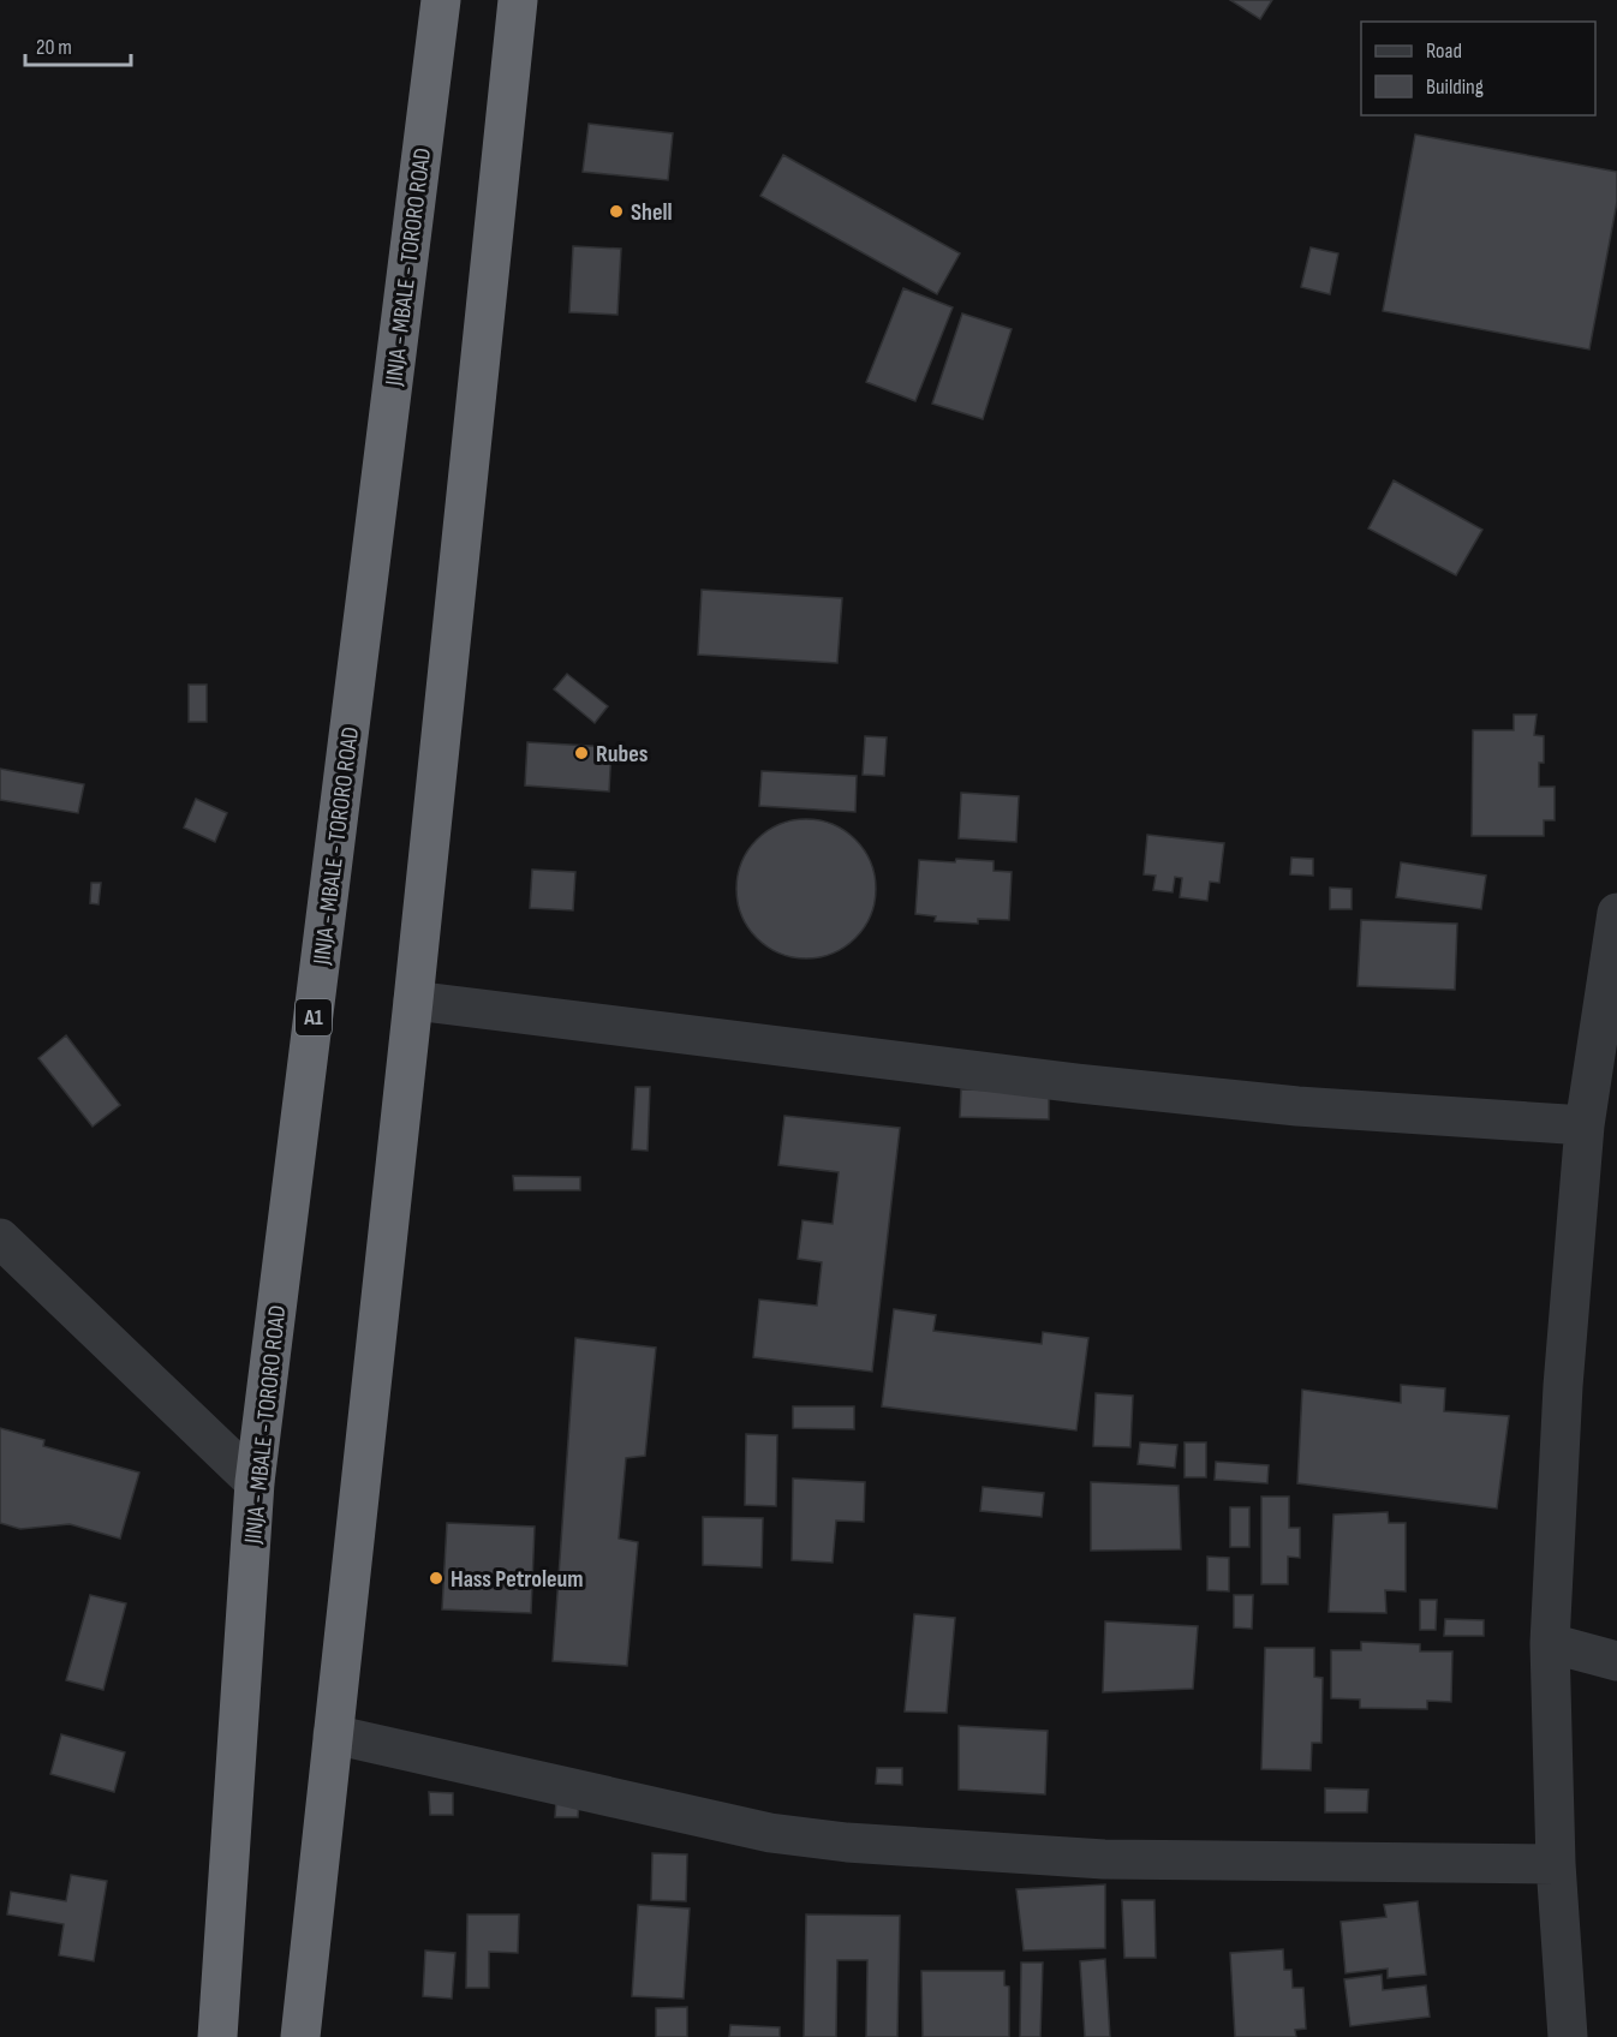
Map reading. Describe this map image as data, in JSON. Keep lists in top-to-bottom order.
{
  "streets": {
    "highway": ["JINJA - MBALE - TORORO ROAD", "A1"]
  },
  "places": ["Shell", "Rubes", "Hass Petroleum"],
  "legend": ["Road", "Building"],
  "scale_bar": "20 m"
}
